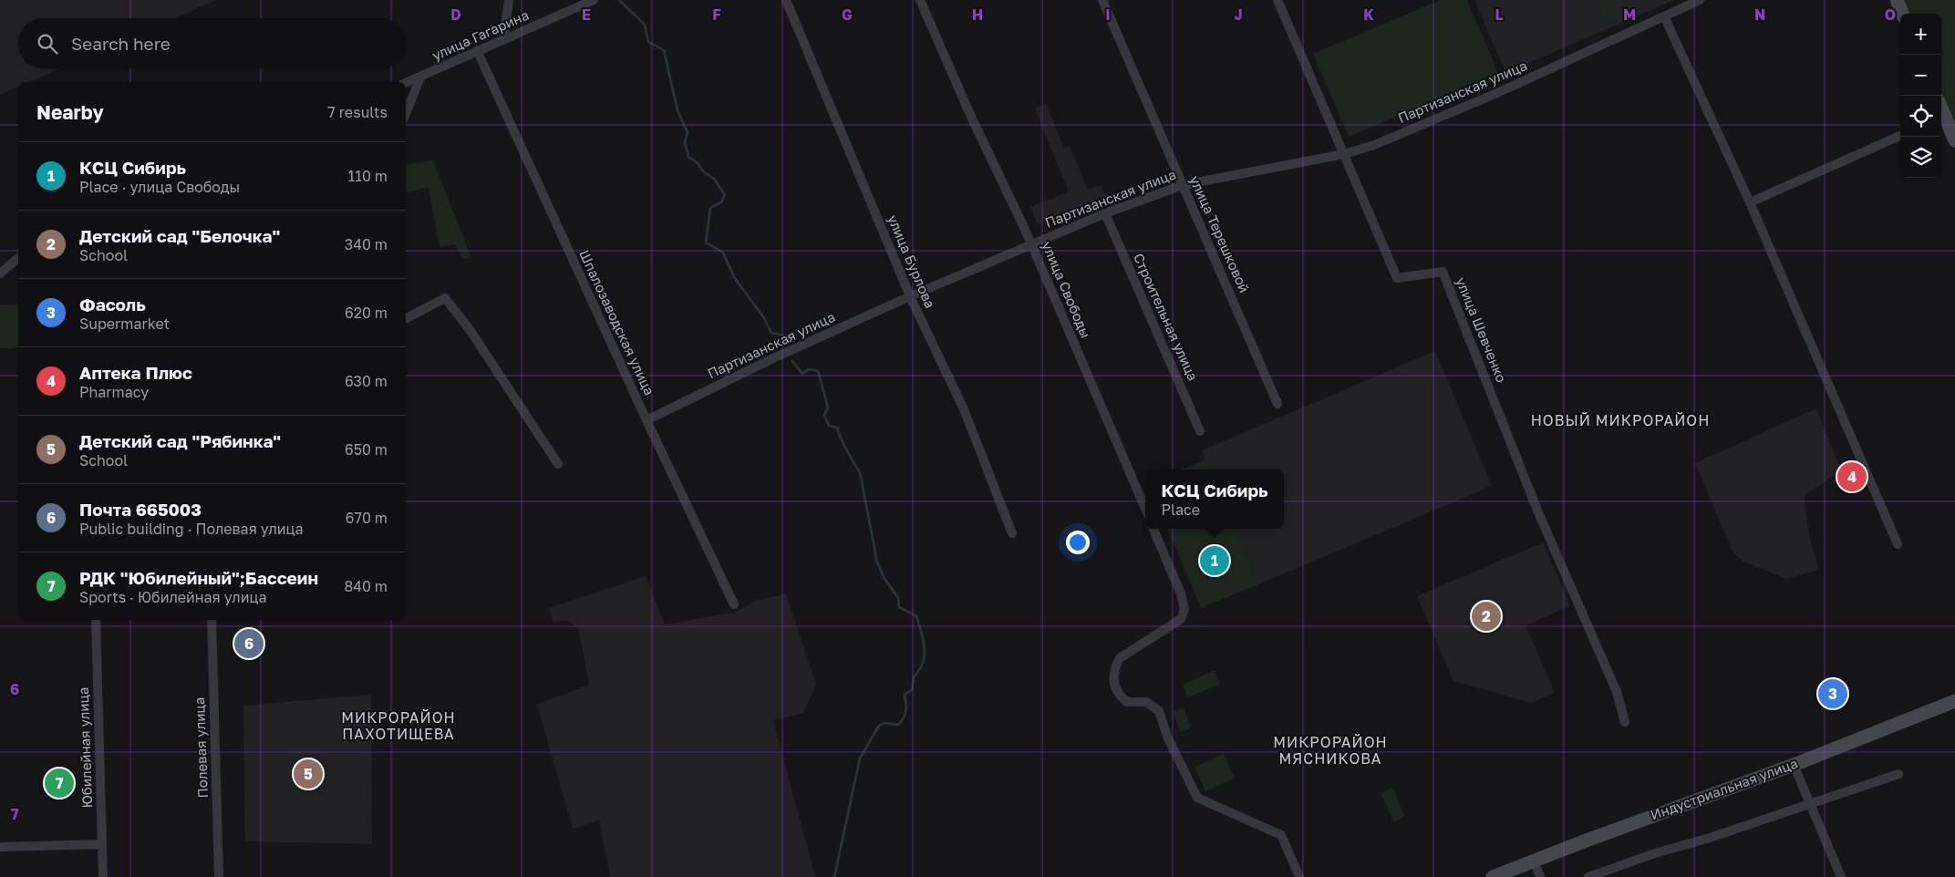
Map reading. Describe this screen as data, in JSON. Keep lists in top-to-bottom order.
{
  "streets": {
    "street": [
      "улица Гагарина",
      "Партизанская улица",
      "улица Терешковой",
      "улица Бурлова",
      "улица Свободы",
      "Строительная улица",
      "Шпалозаводская улица",
      "улица Шевченко",
      "Юбилейная улица",
      "Полевая улица",
      "Индустриальная улица"
    ]
  },
  "crossings": [
    ["улица Гагарина", "Шпалозаводская улица"],
    ["Партизанская улица", "улица Терешковой"],
    ["Партизанская улица", "улица Бурлова"],
    ["Партизанская улица", "улица Свободы"],
    ["Партизанская улица", "Строительная улица"],
    ["Партизанская улица", "Шпалозаводская улица"],
    ["Партизанская улица", "улица Шевченко"]
  ],
  "districts": ["НОВЫЙ МИКРОРАЙОН", "МИКРОРАЙОН ПАХОТИЩЕВА", "МИКРОРАЙОН МЯСНИКОВА"],
  "page": {
    "map_buttons": ["+", "−"],
    "search": "Search here",
    "heading": ["Nearby", "7 results"],
    "list": [
      {
        "mark": "1",
        "name": "КСЦ Сибирь",
        "note": "Place · улица Свободы",
        "value": "110 m"
      },
      {
        "mark": "2",
        "name": "Детский сад \"Белочка\"",
        "note": "School",
        "value": "340 m"
      },
      {
        "mark": "3",
        "name": "Фасоль",
        "note": "Supermarket",
        "value": "620 m"
      },
      {
        "mark": "4",
        "name": "Аптека Плюс",
        "note": "Pharmacy",
        "value": "630 m"
      },
      {
        "mark": "5",
        "name": "Детский сад \"Рябинка\"",
        "note": "School",
        "value": "650 m"
      },
      {
        "mark": "6",
        "name": "Почта 665003",
        "note": "Public building · Полевая улица",
        "value": "670 m"
      },
      {
        "mark": "7",
        "name": "РДК \"Юбилейный\";Бассеин",
        "note": "Sports · Юбилейная улица",
        "value": "840 m"
      }
    ],
    "pins": [
      "4",
      "1",
      "2",
      "6",
      "3",
      "5",
      "7"
    ],
    "popup": ["КСЦ Сибирь", "Place"]
  },
  "grid": {
    "columns": [
      "D",
      "E",
      "F",
      "G",
      "H",
      "I",
      "J",
      "K",
      "L",
      "M",
      "N",
      "O"
    ],
    "rows": ["6", "7"]
  }
}
